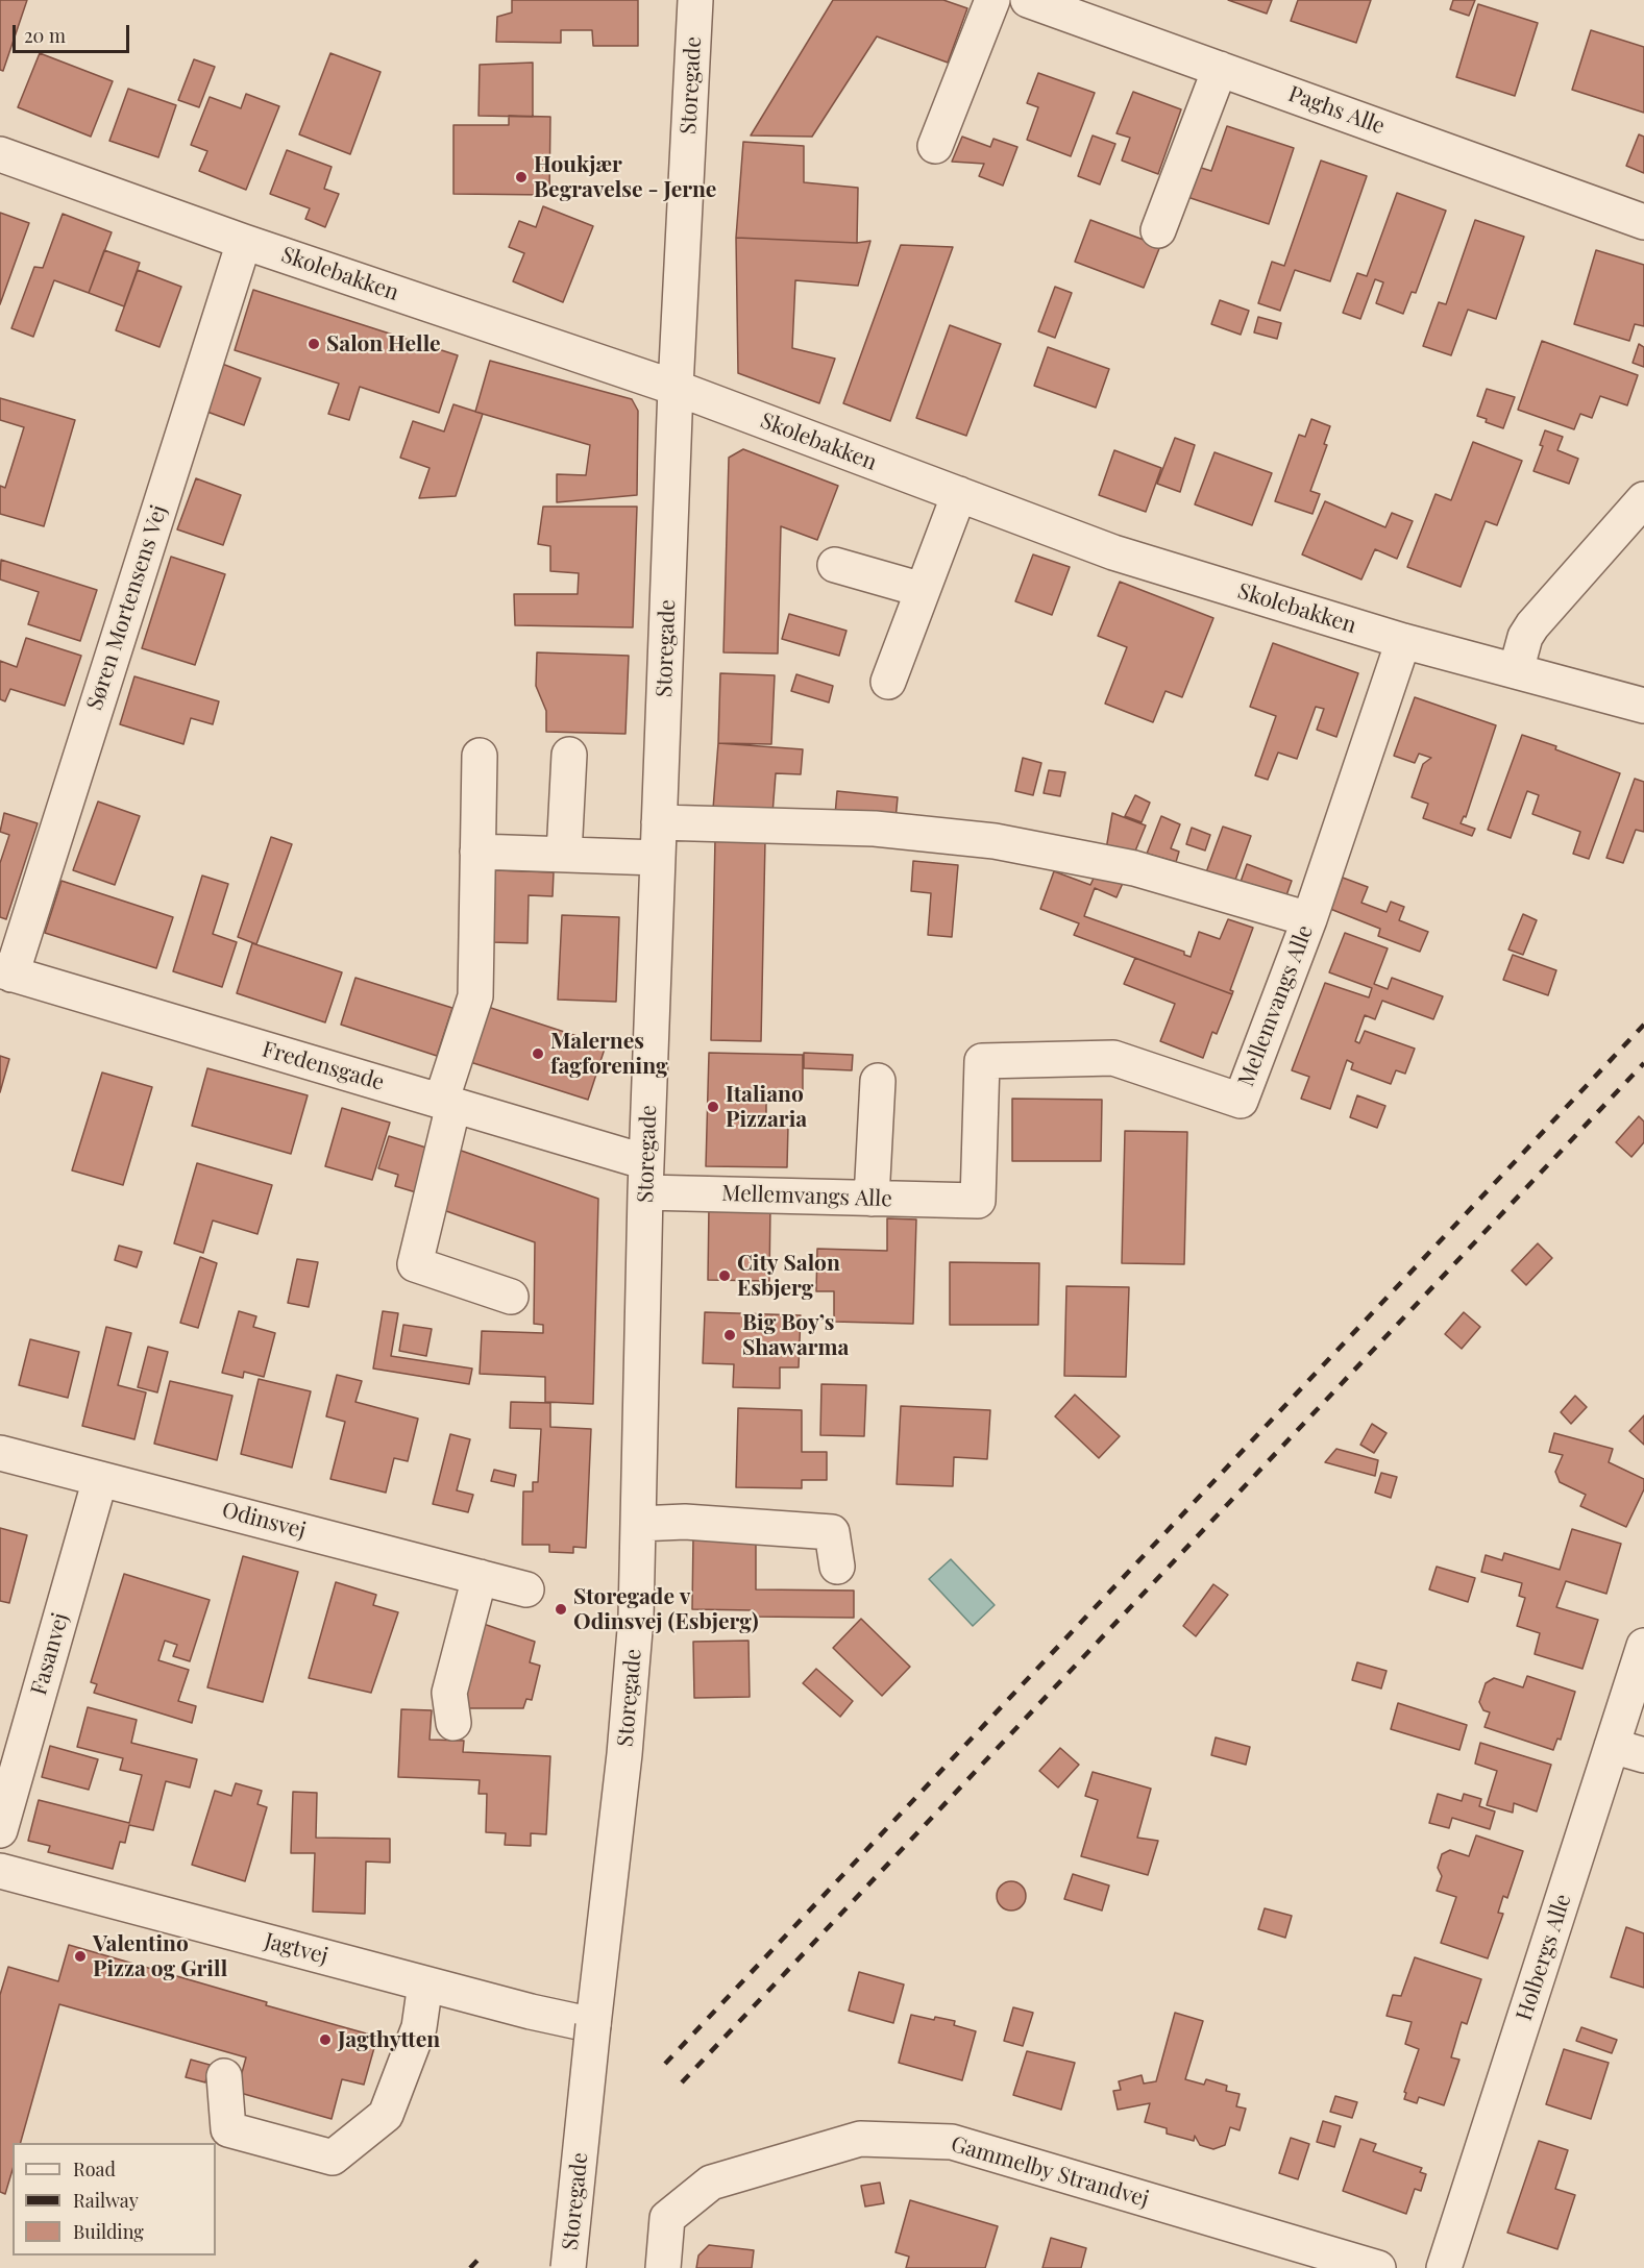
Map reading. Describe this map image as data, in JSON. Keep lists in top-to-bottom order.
{
  "streets": {
    "street": [
      "Storegade",
      "Paghs Alle",
      "Skolebakken",
      "Søren Mortensens Vej",
      "Mellemvangs Alle",
      "Fredensgade",
      "Odinsvej",
      "Fasanvej",
      "Jagtvej",
      "Holbergs Alle",
      "Gammelby Strandvej"
    ]
  },
  "crossings": [
    ["Storegade", "Skolebakken"],
    ["Storegade", "Mellemvangs Alle"],
    ["Storegade", "Fredensgade"],
    ["Storegade", "Jagtvej"],
    ["Skolebakken", "Søren Mortensens Vej"],
    ["Skolebakken", "Mellemvangs Alle"],
    ["Søren Mortensens Vej", "Fredensgade"],
    ["Mellemvangs Alle", "Fredensgade"],
    ["Odinsvej", "Fasanvej"]
  ],
  "places": [
    "Houkjær Begravelse - Jerne",
    "Salon Helle",
    "Malernes fagforening",
    "Italiano Pizzaria",
    "City Salon Esbjerg",
    "Big Boy’s Shawarma",
    "Storegade v Odinsvej (Esbjerg)",
    "Valentino Pizza og Grill",
    "Jagthytten"
  ],
  "legend": ["Road", "Railway", "Building"],
  "scale_bar": "20 m"
}
